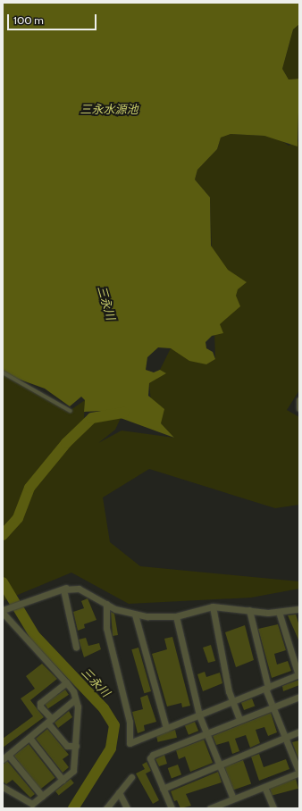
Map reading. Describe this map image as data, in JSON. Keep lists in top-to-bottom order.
{
  "water": ["三永水源池", "三永川"],
  "scale_bar": "100 m"
}
